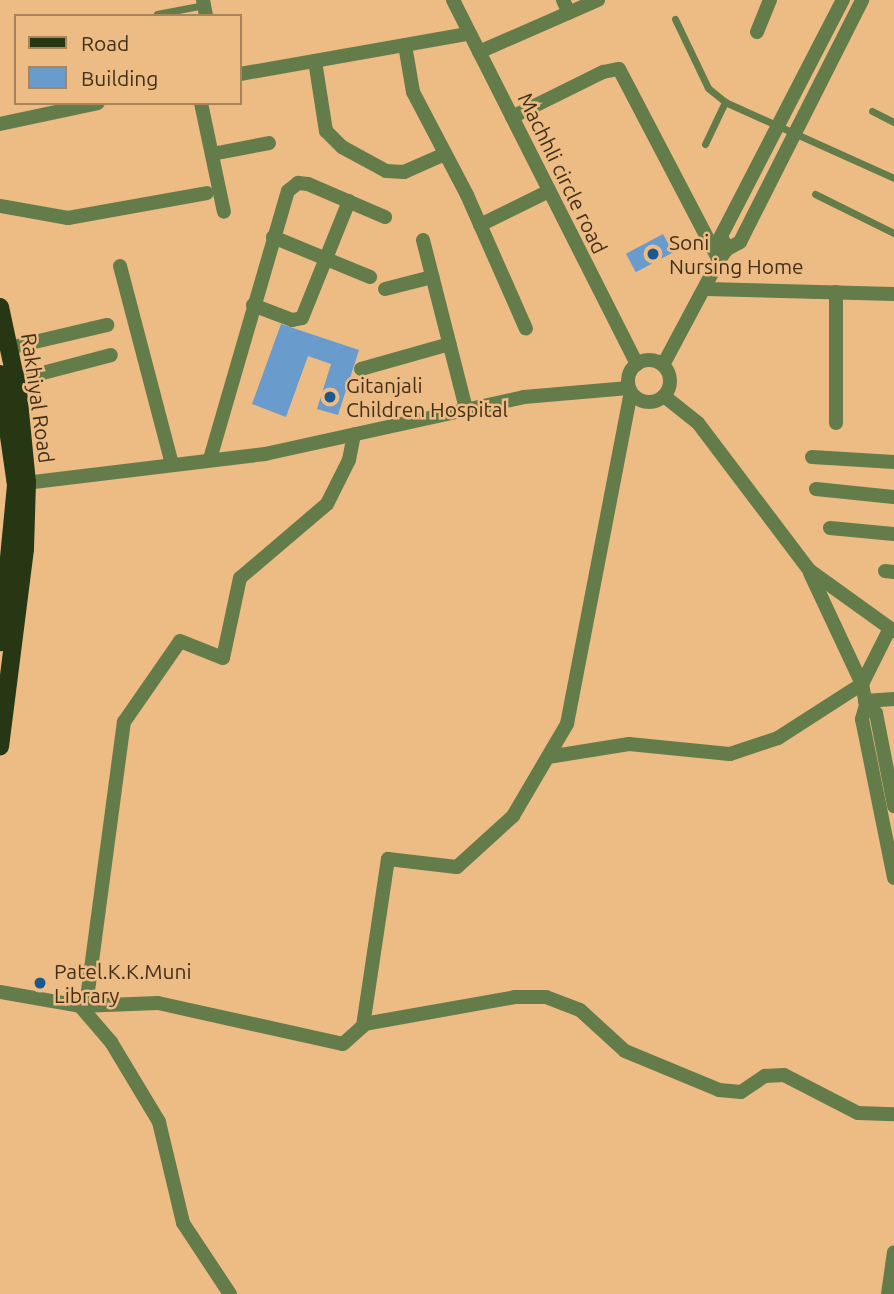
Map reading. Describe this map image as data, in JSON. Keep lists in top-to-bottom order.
{
  "streets": {
    "main road": ["Rakhiyal Road"],
    "street": ["Machhli circle road"]
  },
  "places": ["Soni Nursing Home", "Gitanjali Children Hospital", "Patel.K.K.Muni Library"],
  "legend": ["Road", "Building"]
}
